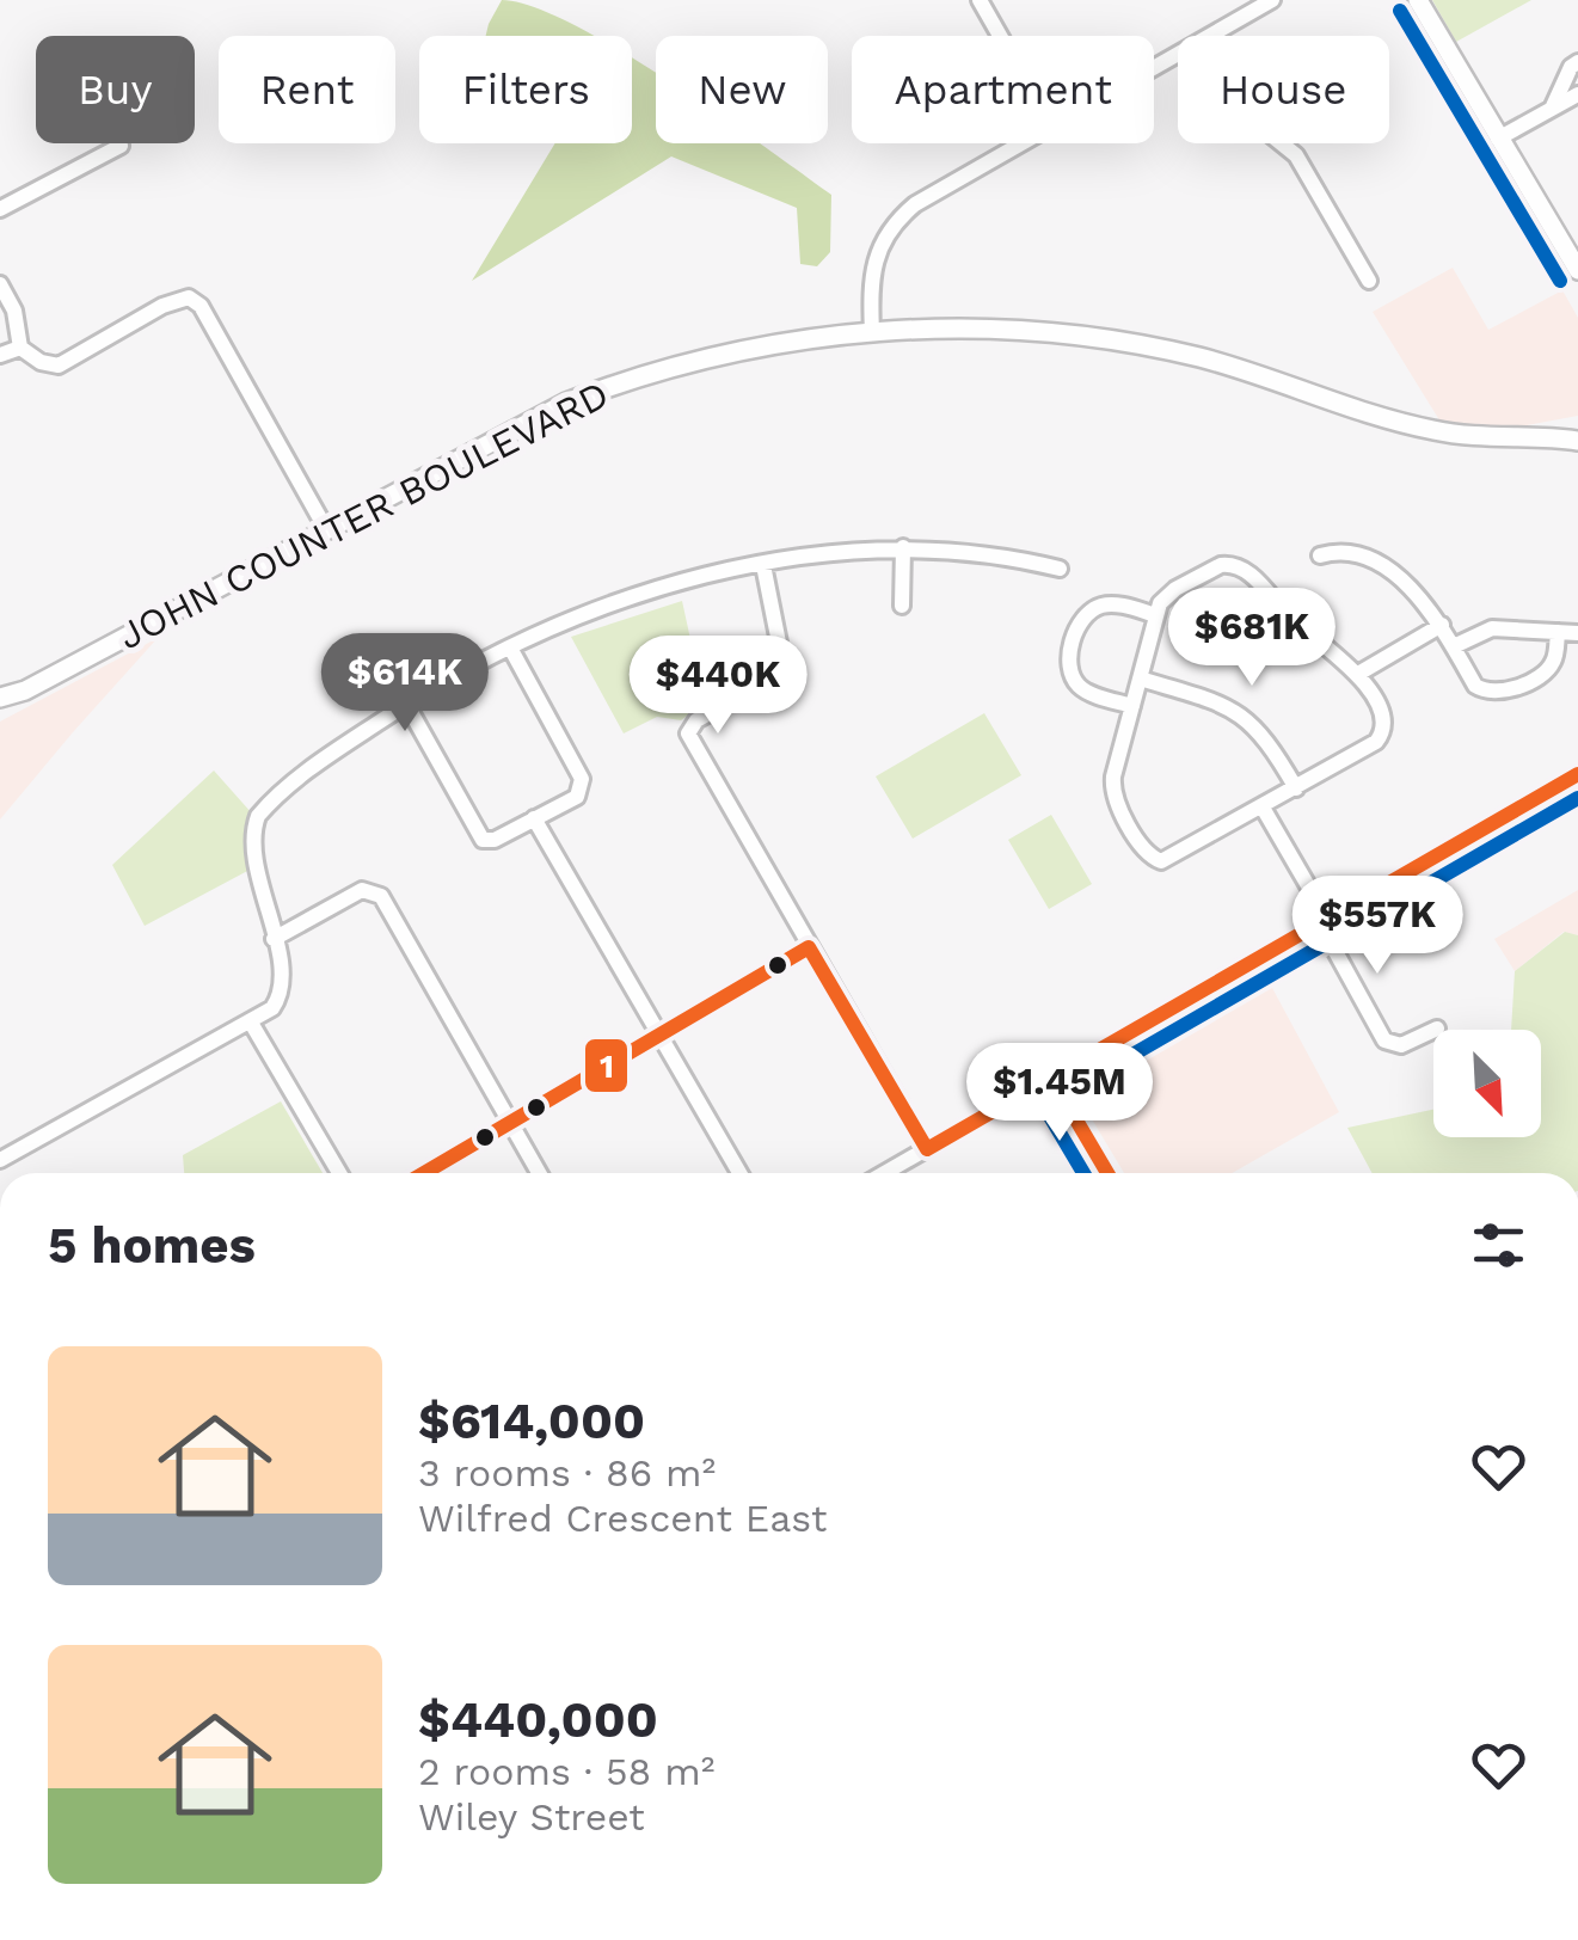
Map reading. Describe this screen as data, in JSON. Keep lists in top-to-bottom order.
{
  "streets": {
    "main road": ["JOHN COUNTER BOULEVARD"]
  },
  "lines": ["transit line 1"],
  "north": "bottom right",
  "page": {
    "chip": [
      "Buy",
      "Rent",
      "Filters",
      "New",
      "Apartment",
      "House"
    ],
    "price": [
      "$681K",
      "$614K",
      "$440K",
      "$557K",
      "$1.45M"
    ],
    "heading": "5 homes",
    "list": [
      {
        "name": "$614,000",
        "note": "3 rooms · 86 m² · Wilfred Crescent East"
      },
      {
        "name": "$440,000",
        "note": "2 rooms · 58 m² · Wiley Street"
      }
    ]
  }
}
